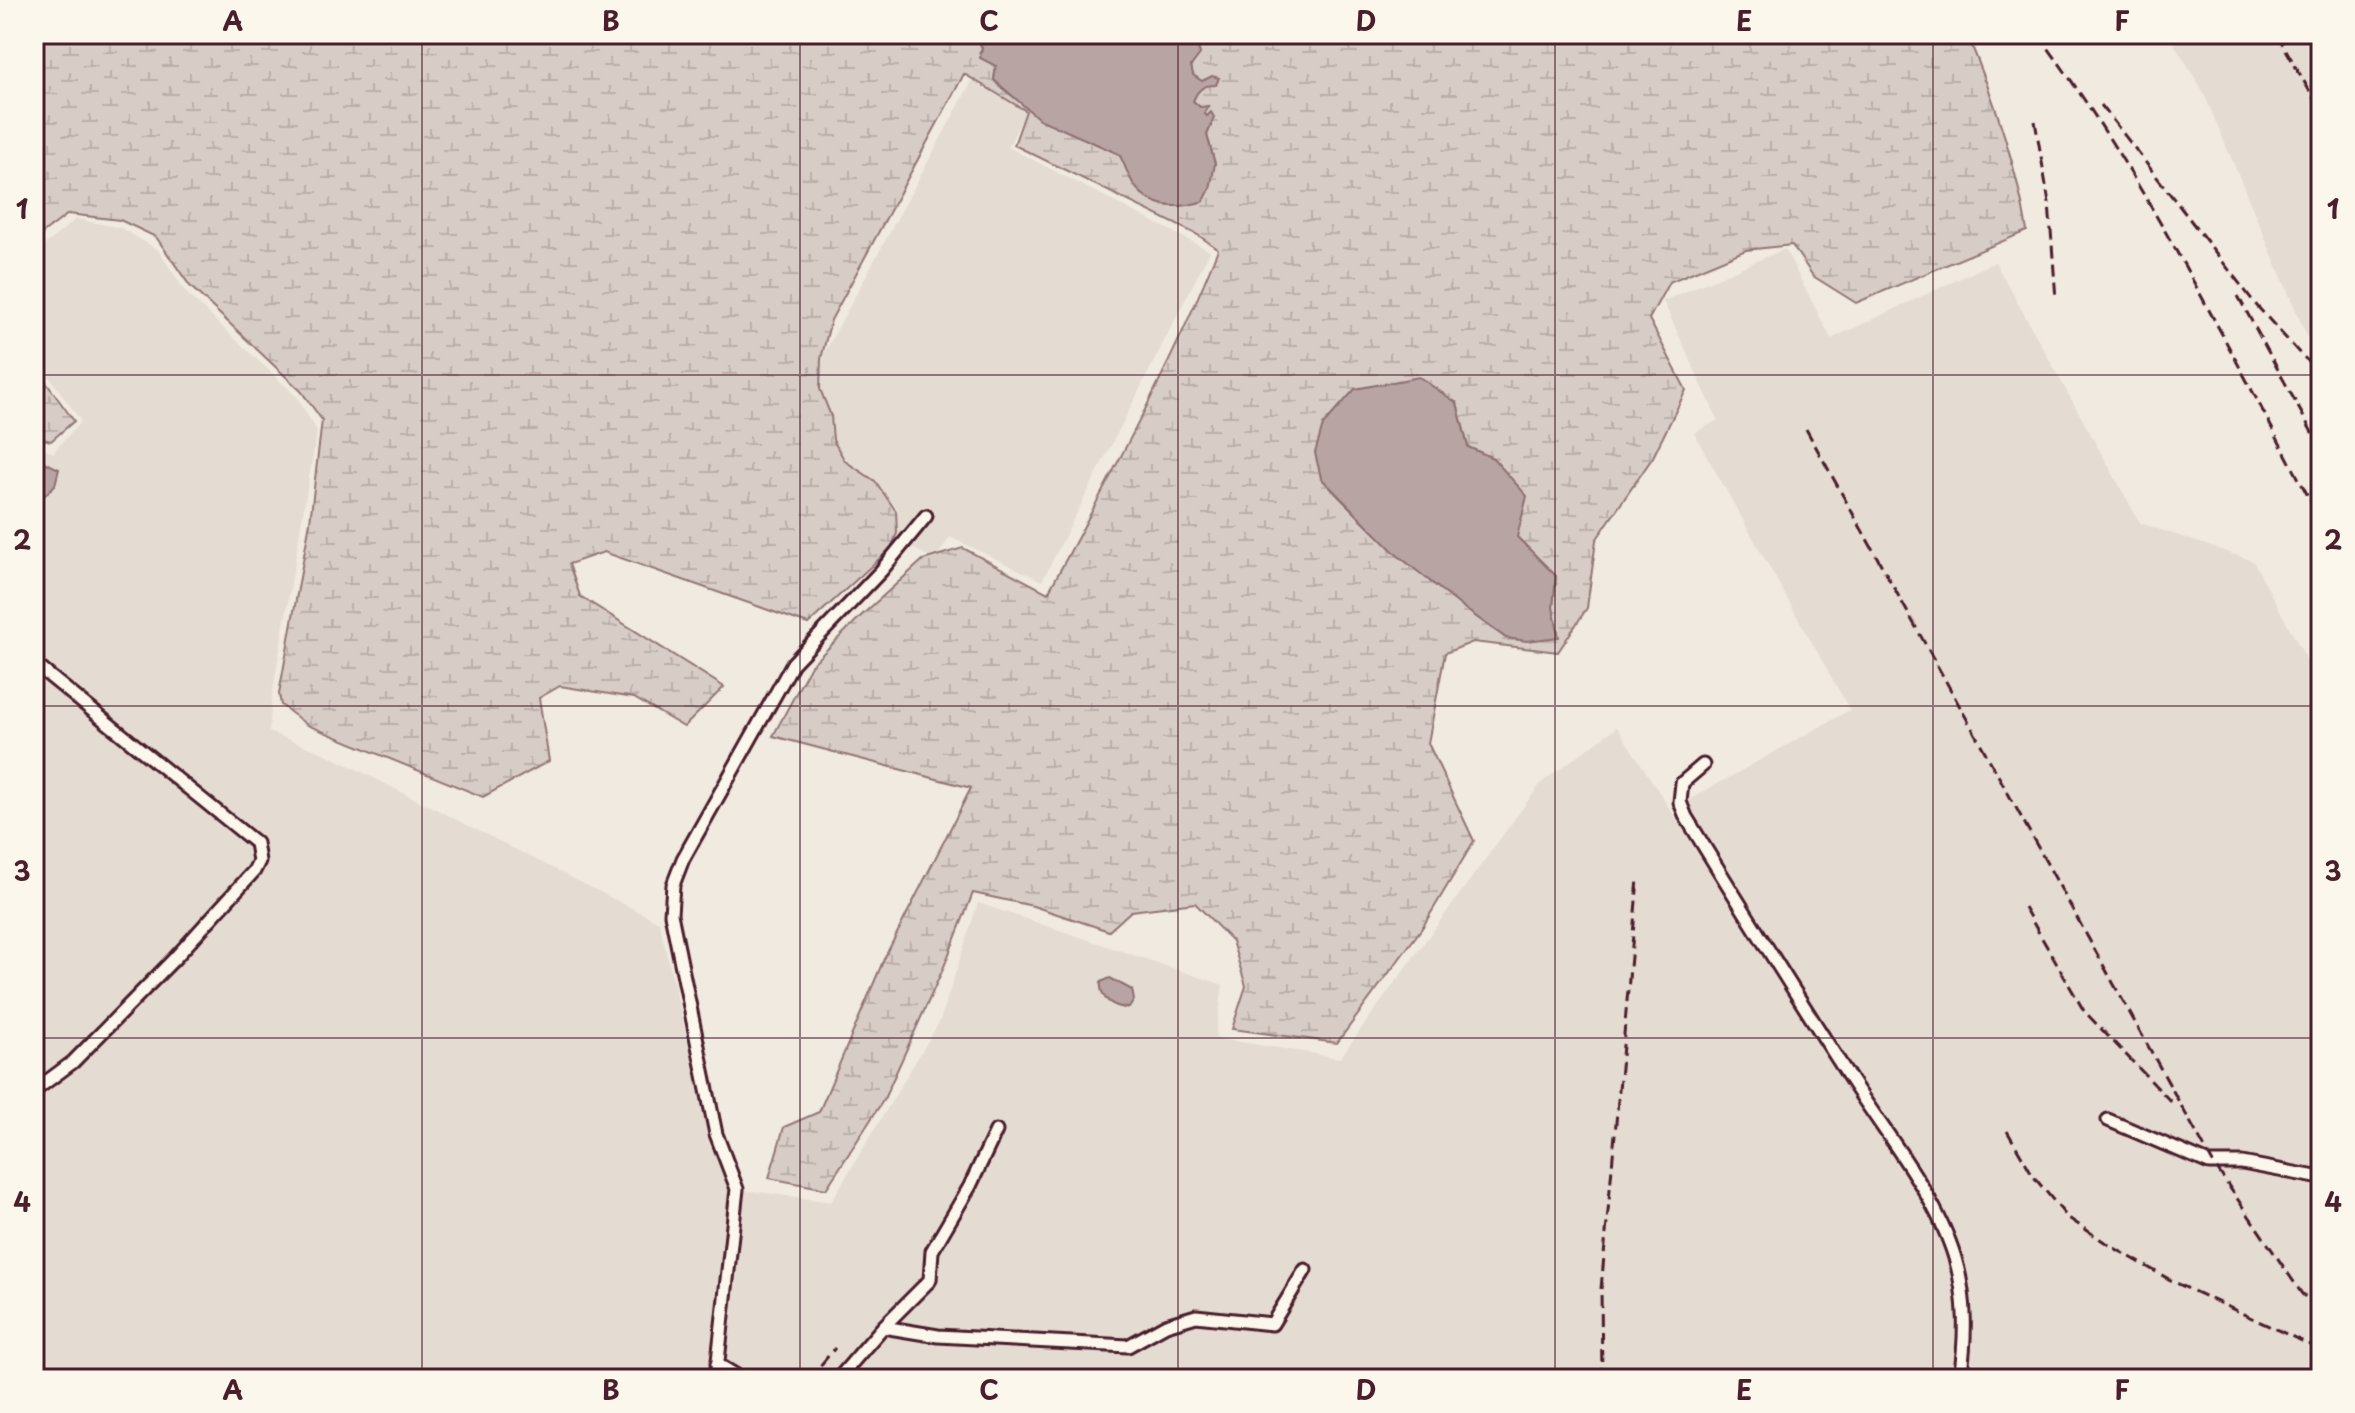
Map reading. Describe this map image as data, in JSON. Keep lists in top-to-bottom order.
{
  "grid": {
    "columns": [
      "A",
      "B",
      "C",
      "D",
      "E",
      "F"
    ],
    "rows": [
      "1",
      "2",
      "3",
      "4"
    ]
  }
}
